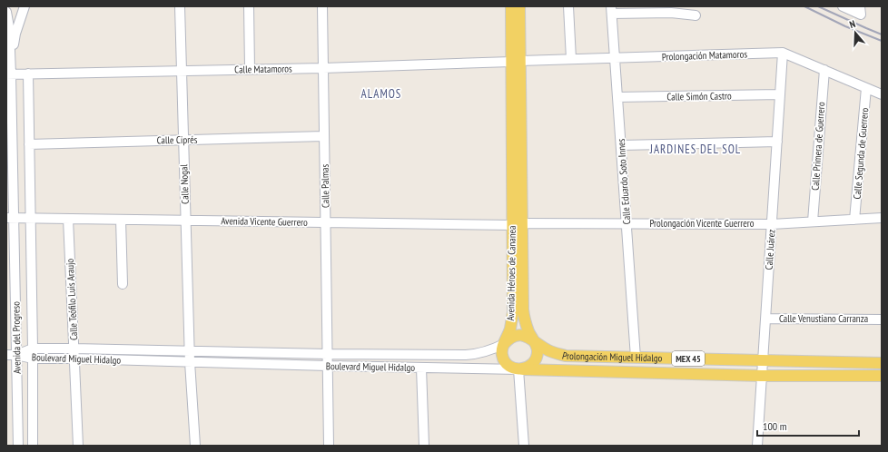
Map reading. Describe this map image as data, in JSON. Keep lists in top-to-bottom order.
{
  "streets": {
    "main road": ["Avenida Héroes de Cananea", "Prolongación Miguel Hidalgo", "MEX 45"],
    "street": [
      "Prolongación Matamoros",
      "Calle Matamoros",
      "Calle Simón Castro",
      "Calle Ciprés",
      "Calle Primera de Guerrero",
      "Calle Segunda de Guerrero",
      "Calle Eduardo Soto Innes",
      "Calle Nogal",
      "Calle Palmas",
      "Avenida Vicente Guerrero",
      "Prolongación Vicente Guerrero",
      "Calle Juárez",
      "Calle Teófilo Luis Araujo",
      "Calle Venustiano Carranza",
      "Avenida del Progreso",
      "Boulevard Miguel Hidalgo"
    ]
  },
  "crossings": [
    ["Prolongación Matamoros", "Calle Matamoros"],
    ["Prolongación Matamoros", "Calle Primera de Guerrero"],
    ["Prolongación Matamoros", "Calle Segunda de Guerrero"],
    ["Prolongación Matamoros", "Calle Eduardo Soto Innes"],
    ["Prolongación Matamoros", "Calle Juárez"],
    ["Prolongación Matamoros", "Avenida Héroes de Cananea"],
    ["Calle Matamoros", "Calle Nogal"],
    ["Calle Matamoros", "Calle Palmas"],
    ["Calle Matamoros", "Avenida Héroes de Cananea"],
    ["Calle Matamoros", "Avenida del Progreso"],
    ["Calle Simón Castro", "Calle Eduardo Soto Innes"],
    ["Calle Simón Castro", "Calle Juárez"],
    ["Calle Ciprés", "Calle Nogal"],
    ["Calle Ciprés", "Calle Palmas"],
    ["Calle Ciprés", "Avenida del Progreso"],
    ["Calle Primera de Guerrero", "Prolongación Vicente Guerrero"],
    ["Calle Segunda de Guerrero", "Prolongación Vicente Guerrero"],
    ["Calle Eduardo Soto Innes", "Prolongación Vicente Guerrero"],
    ["Calle Eduardo Soto Innes", "Prolongación Miguel Hidalgo"],
    ["Calle Nogal", "Avenida Vicente Guerrero"],
    ["Calle Nogal", "Boulevard Miguel Hidalgo"],
    ["Calle Palmas", "Avenida Vicente Guerrero"],
    ["Calle Palmas", "Boulevard Miguel Hidalgo"],
    ["Avenida Vicente Guerrero", "Prolongación Vicente Guerrero"],
    ["Avenida Vicente Guerrero", "Avenida Héroes de Cananea"],
    ["Avenida Vicente Guerrero", "Calle Teófilo Luis Araujo"],
    ["Avenida Vicente Guerrero", "Avenida del Progreso"],
    ["Prolongación Vicente Guerrero", "Calle Juárez"],
    ["Prolongación Vicente Guerrero", "Avenida Héroes de Cananea"],
    ["Calle Juárez", "Calle Venustiano Carranza"],
    ["Calle Juárez", "Prolongación Miguel Hidalgo"],
    ["Avenida Héroes de Cananea", "Prolongación Miguel Hidalgo"],
    ["Avenida Héroes de Cananea", "Boulevard Miguel Hidalgo"],
    ["Calle Teófilo Luis Araujo", "Boulevard Miguel Hidalgo"],
    ["Avenida del Progreso", "Boulevard Miguel Hidalgo"],
    ["Prolongación Miguel Hidalgo", "Boulevard Miguel Hidalgo"]
  ],
  "districts": ["ALAMOS", "JARDINES DEL SOL"],
  "scale_bar": "100 m",
  "north": "top"
}
